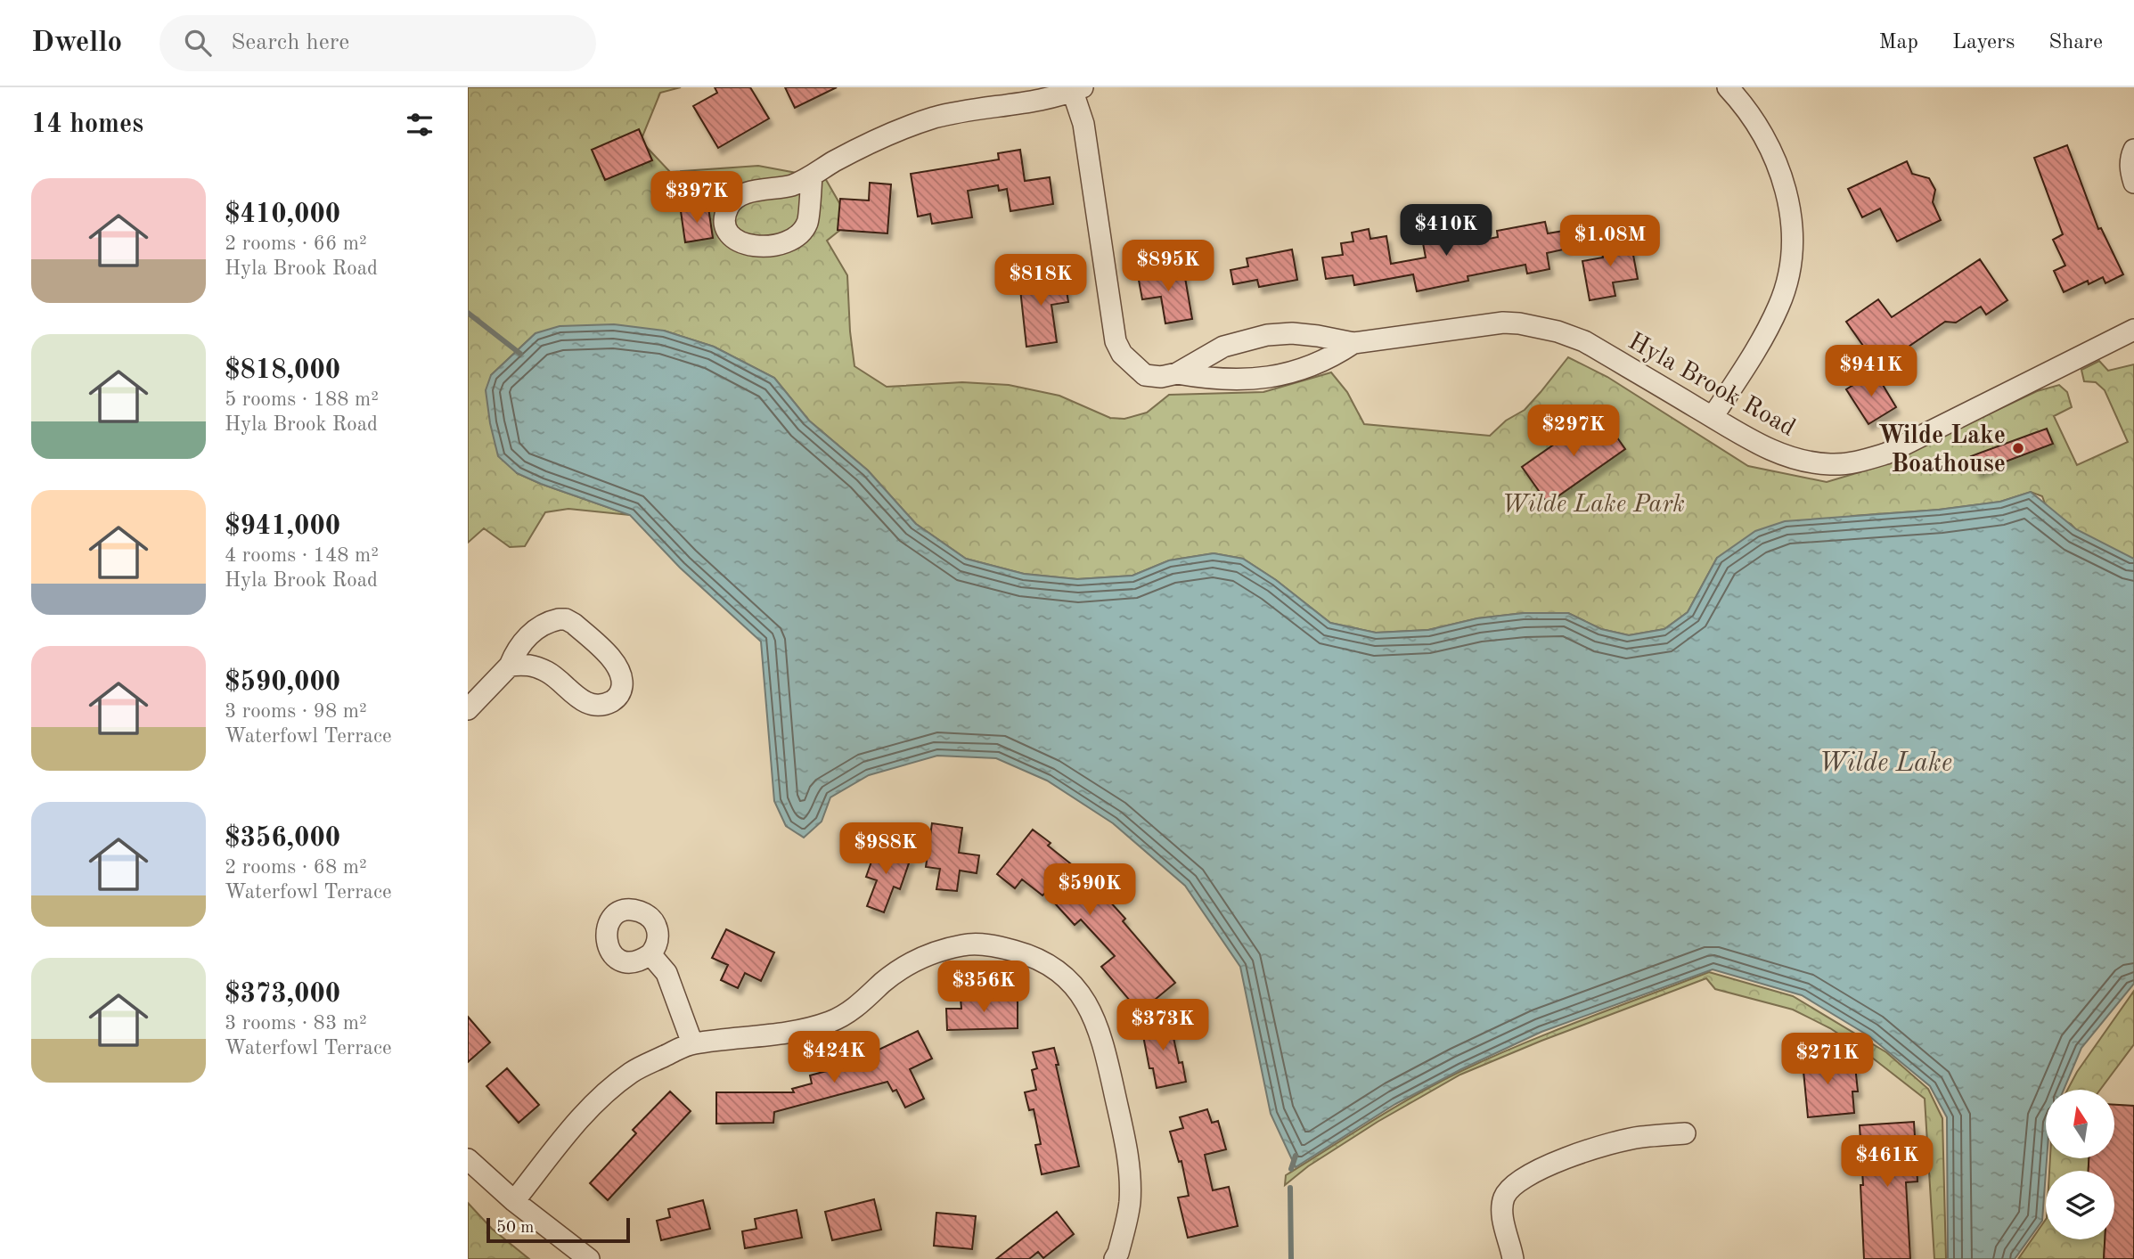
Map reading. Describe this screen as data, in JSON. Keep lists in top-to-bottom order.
{
  "streets": {
    "street": ["Hyla Brook Road"]
  },
  "water": ["Wilde Lake"],
  "parks": ["Wilde Lake Park"],
  "places": ["Wilde Lake Boathouse"],
  "scale_bar": "50 m",
  "north": "top",
  "page": {
    "header": "Dwello",
    "search": "Search here",
    "nav": ["Map", "Layers", "Share"],
    "heading": "14 homes",
    "list": [
      {
        "name": "$410,000",
        "note": "2 rooms · 66 m² · Hyla Brook Road"
      },
      {
        "name": "$818,000",
        "note": "5 rooms · 188 m² · Hyla Brook Road"
      },
      {
        "name": "$941,000",
        "note": "4 rooms · 148 m² · Hyla Brook Road"
      },
      {
        "name": "$590,000",
        "note": "3 rooms · 98 m² · Waterfowl Terrace"
      },
      {
        "name": "$356,000",
        "note": "2 rooms · 68 m² · Waterfowl Terrace"
      },
      {
        "name": "$373,000",
        "note": "3 rooms · 83 m² · Waterfowl Terrace"
      }
    ],
    "price": [
      "$397K",
      "$410K",
      "$1.08M",
      "$895K",
      "$818K",
      "$941K",
      "$297K",
      "$988K",
      "$590K",
      "$356K",
      "$373K",
      "$424K",
      "$271K",
      "$461K"
    ],
    "scale": "50 m"
  }
}
